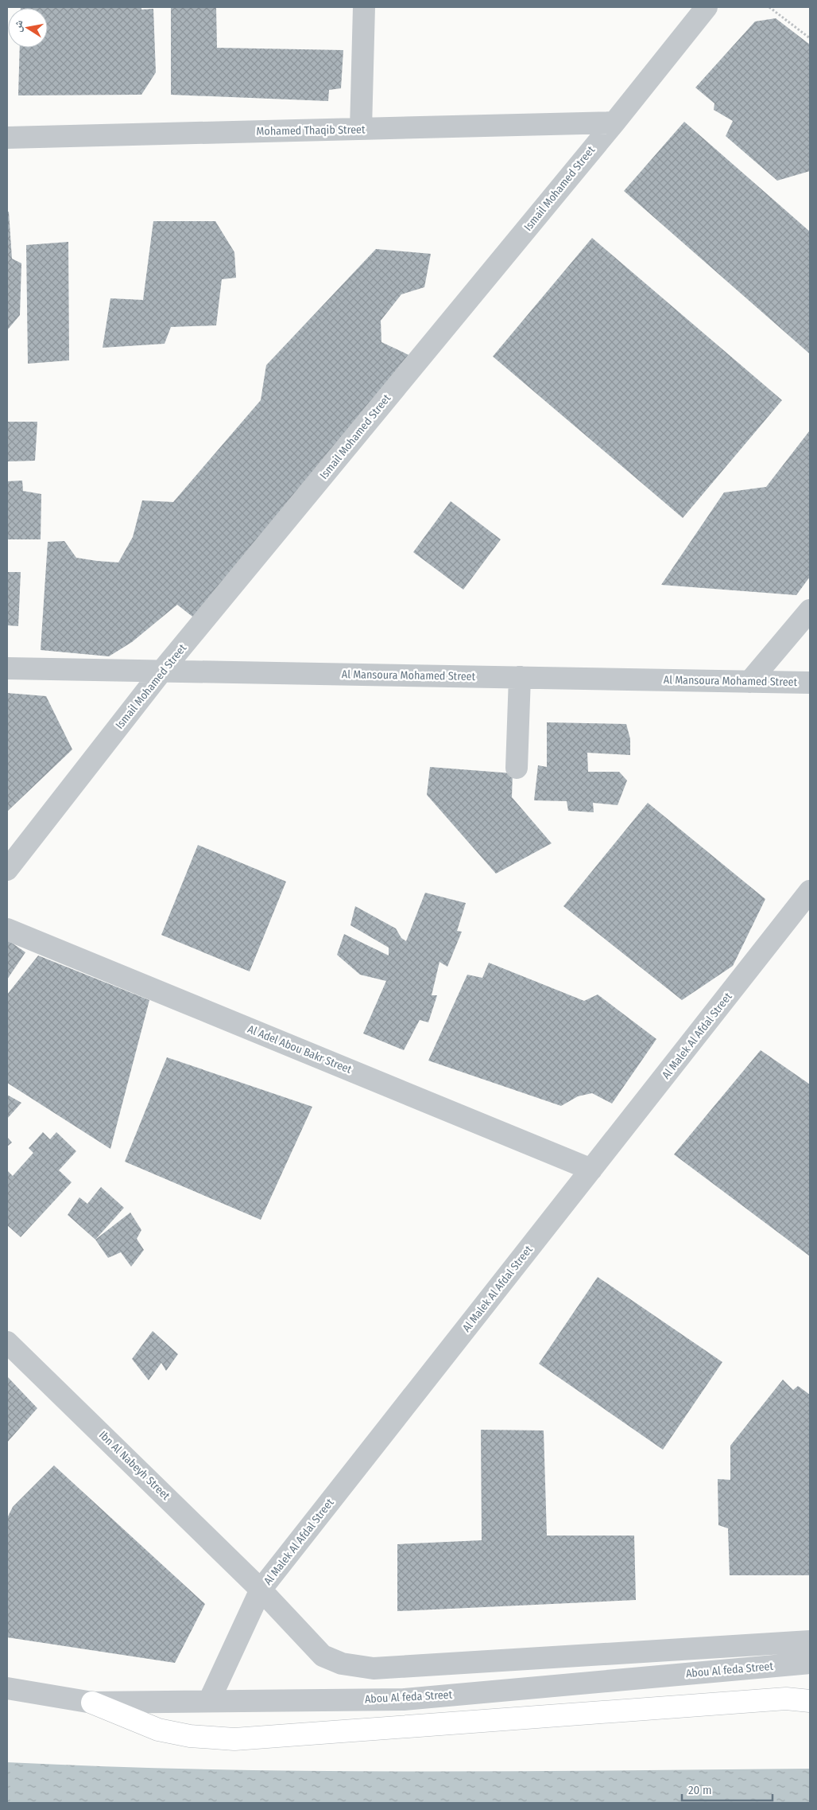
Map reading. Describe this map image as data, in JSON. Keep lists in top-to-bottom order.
{
  "streets": {
    "street": [
      "Mohamed Thaqib Street",
      "Ismail Mohamed Street",
      "Al Mansoura Mohamed Street",
      "Al Malek Al Afdal Street",
      "Al Adel Abou Bakr Street",
      "Ibn Al Nabeyh Street",
      "Abou Al feda Street"
    ]
  },
  "crossings": [
    ["Mohamed Thaqib Street", "Ismail Mohamed Street"],
    ["Ismail Mohamed Street", "Al Mansoura Mohamed Street"],
    ["Al Malek Al Afdal Street", "Al Adel Abou Bakr Street"],
    ["Al Malek Al Afdal Street", "Ibn Al Nabeyh Street"],
    ["Al Malek Al Afdal Street", "Abou Al feda Street"],
    ["Ibn Al Nabeyh Street", "Abou Al feda Street"]
  ],
  "scale_bar": "20 m",
  "north": "left"
}
